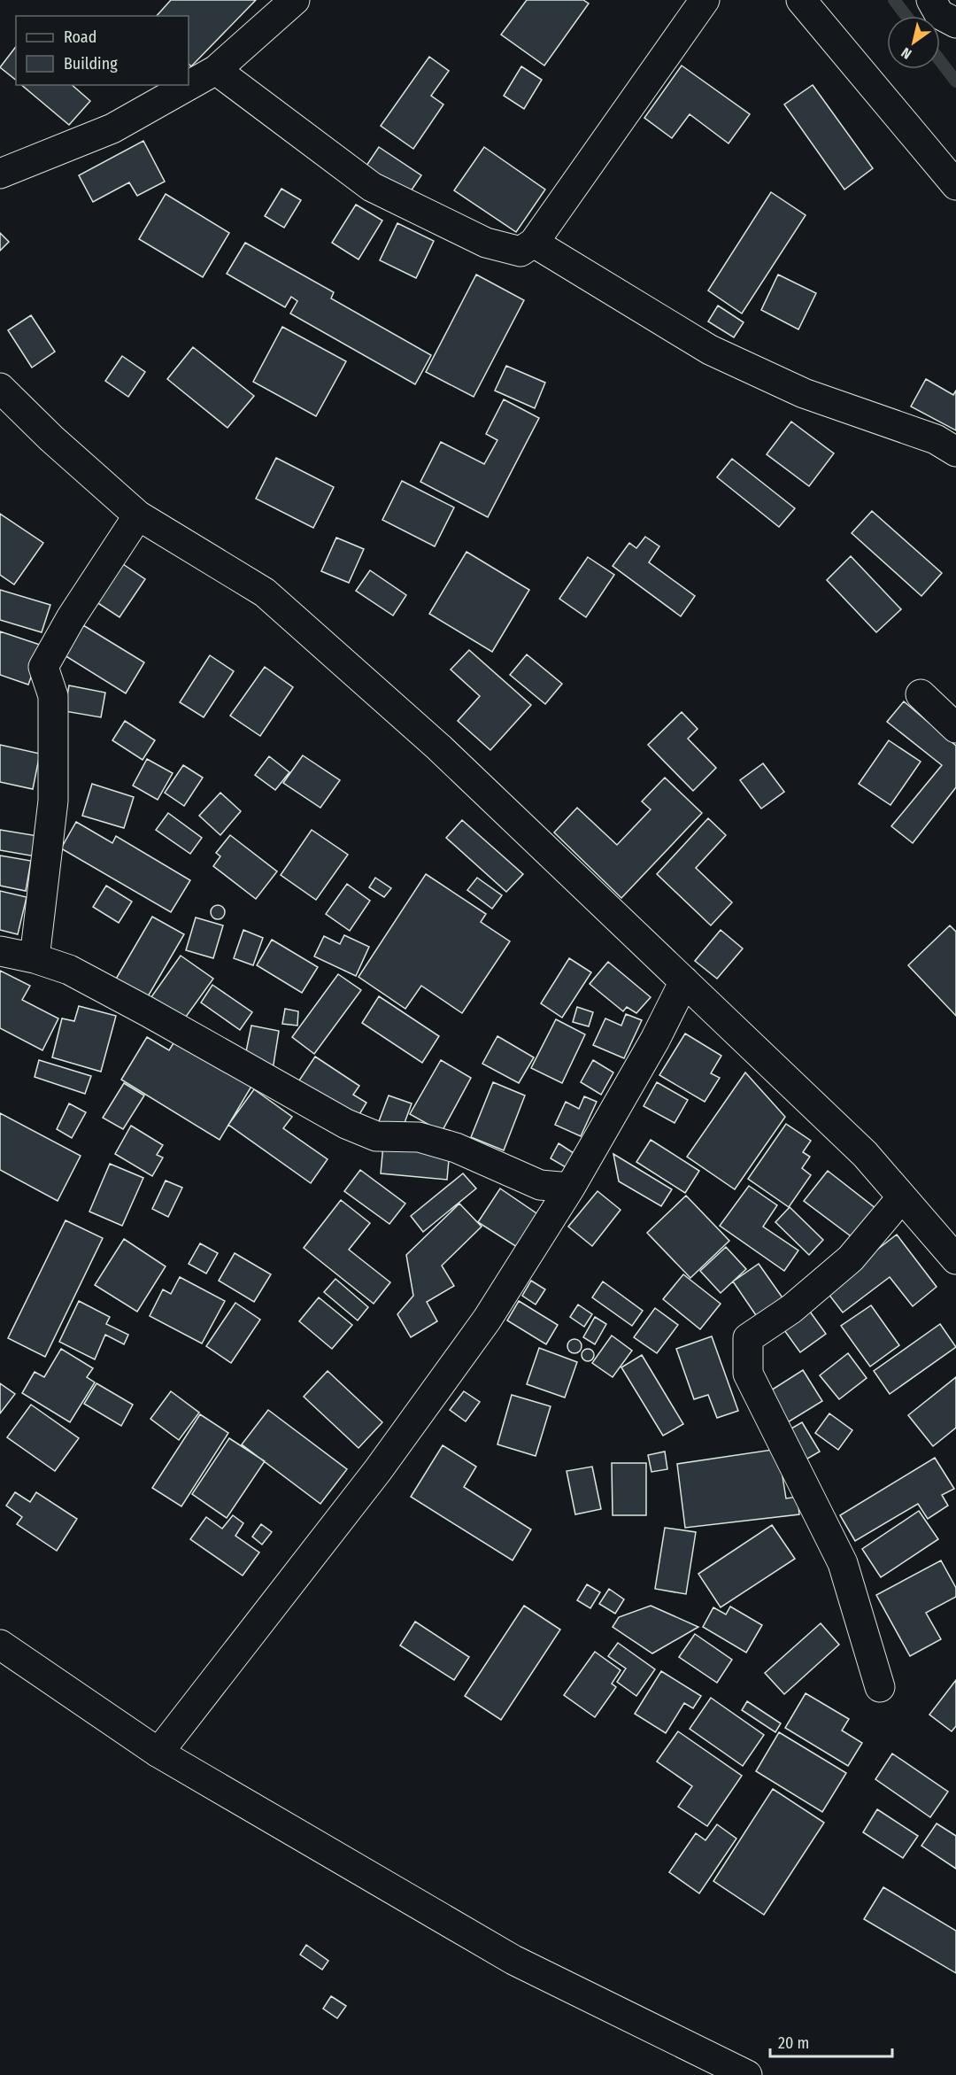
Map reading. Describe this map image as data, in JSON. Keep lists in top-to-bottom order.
{
  "legend": ["Road", "Building"],
  "scale_bar": "20 m",
  "north": "bottom left"
}
